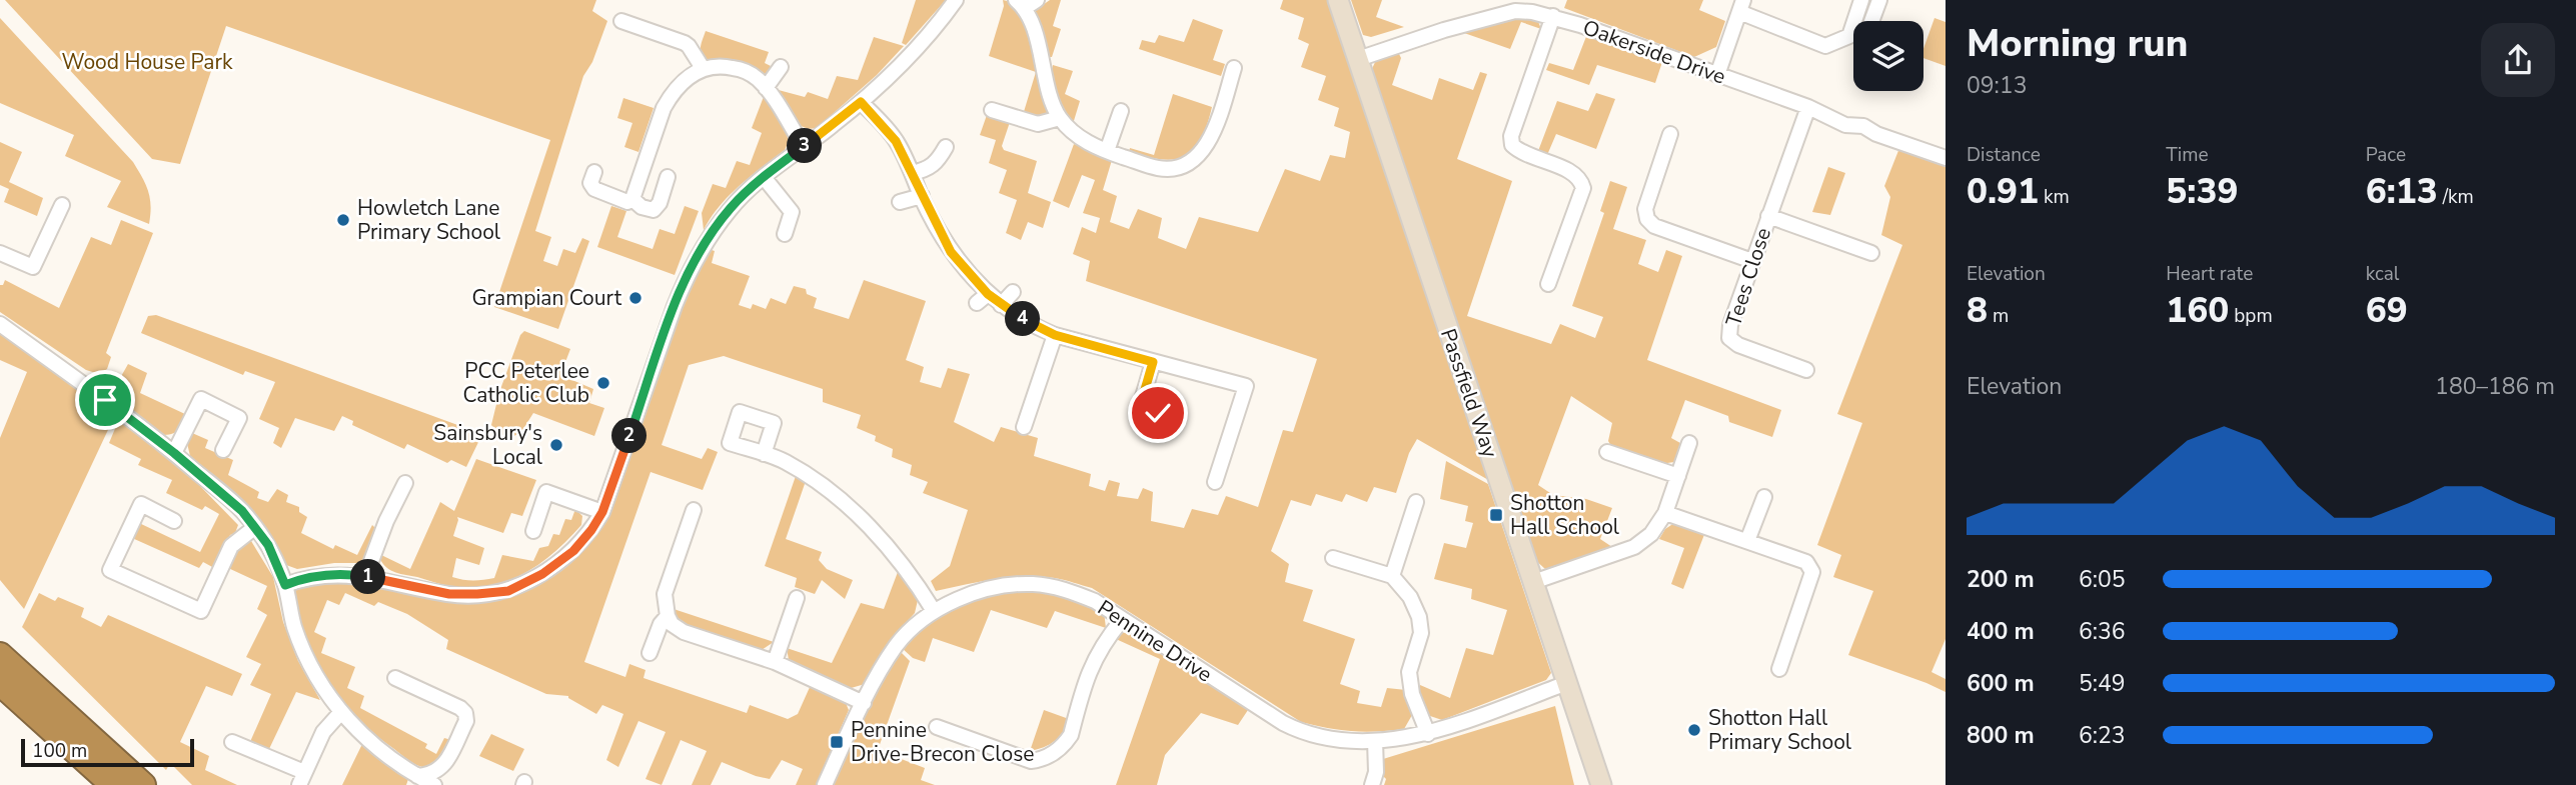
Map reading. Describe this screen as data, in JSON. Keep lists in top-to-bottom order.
{
  "streets": {
    "street": [
      "Oakerside Drive",
      "Tees Close",
      "Passfield Way",
      "Pennine Drive"
    ]
  },
  "crossings": [
    ["Oakerside Drive", "Tees Close"],
    ["Oakerside Drive", "Passfield Way"],
    ["Passfield Way", "Pennine Drive"]
  ],
  "parks": ["Wood House Park"],
  "places": {
    "other": [
      "Howletch Lane Primary School",
      "Grampian Court",
      "PCC Peterlee Catholic Club",
      "Sainsbury's Local",
      "Shotton Hall Primary School"
    ],
    "transit": ["Shotton Hall School", "Pennine Drive-Brecon Close"]
  },
  "scale_bar": "100 m",
  "page": {
    "heading": ["Morning run", "09:13"],
    "stats": [
      ["Distance", "0.91 km"],
      ["Time", "5:39"],
      ["Pace", "6:13 /km"],
      ["Elevation", "8 m"],
      ["Heart rate", "160 bpm"],
      ["kcal", "69"]
    ],
    "pins": [
      "3",
      "4",
      "2",
      "1"
    ],
    "chart": ["Elevation", "180–186 m"],
    "list": [
      {
        "name": "200 m",
        "note": "6:05"
      },
      {
        "name": "400 m",
        "note": "6:36"
      },
      {
        "name": "600 m",
        "note": "5:49"
      },
      {
        "name": "800 m",
        "note": "6:23"
      }
    ],
    "scale": "100 m"
  }
}
